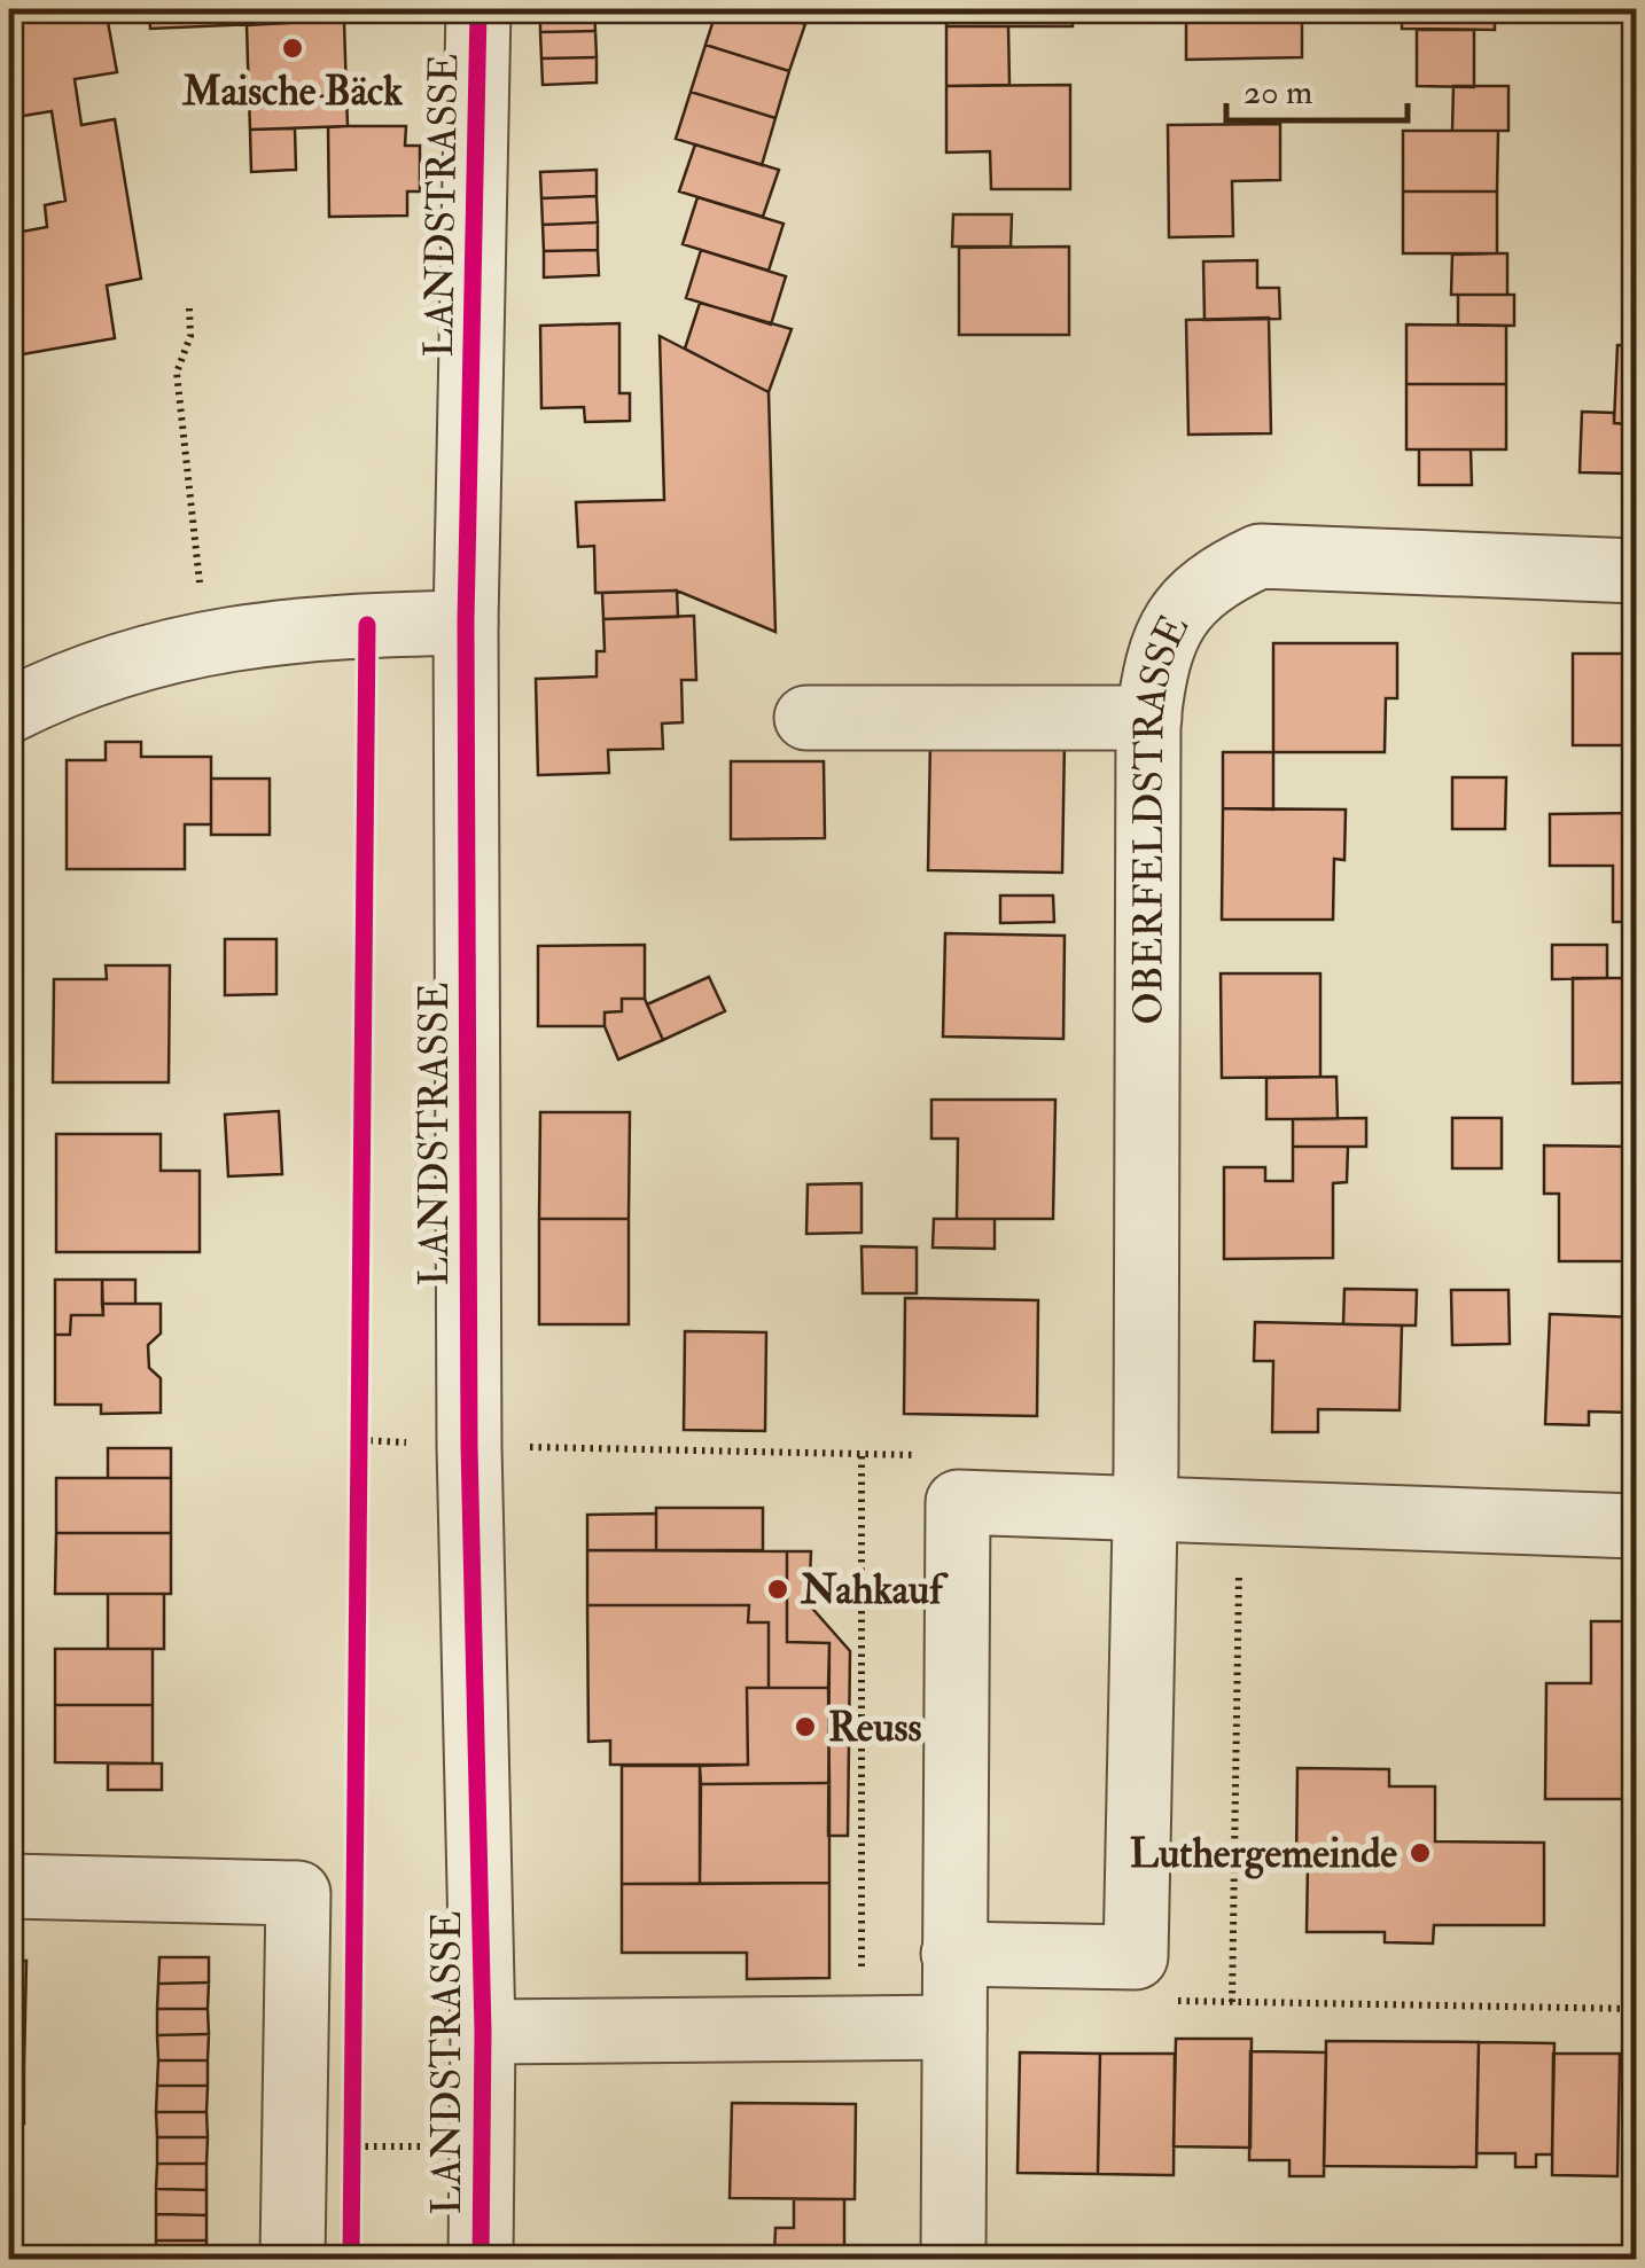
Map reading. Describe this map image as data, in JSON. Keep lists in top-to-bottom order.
{
  "streets": {
    "street": ["LANDSTRASSE", "OBERFELDSTRASSE"]
  },
  "places": [
    "Maische Bäck",
    "Nahkauf",
    "Reuss",
    "Luthergemeinde"
  ],
  "scale_bar": "20 m"
}
